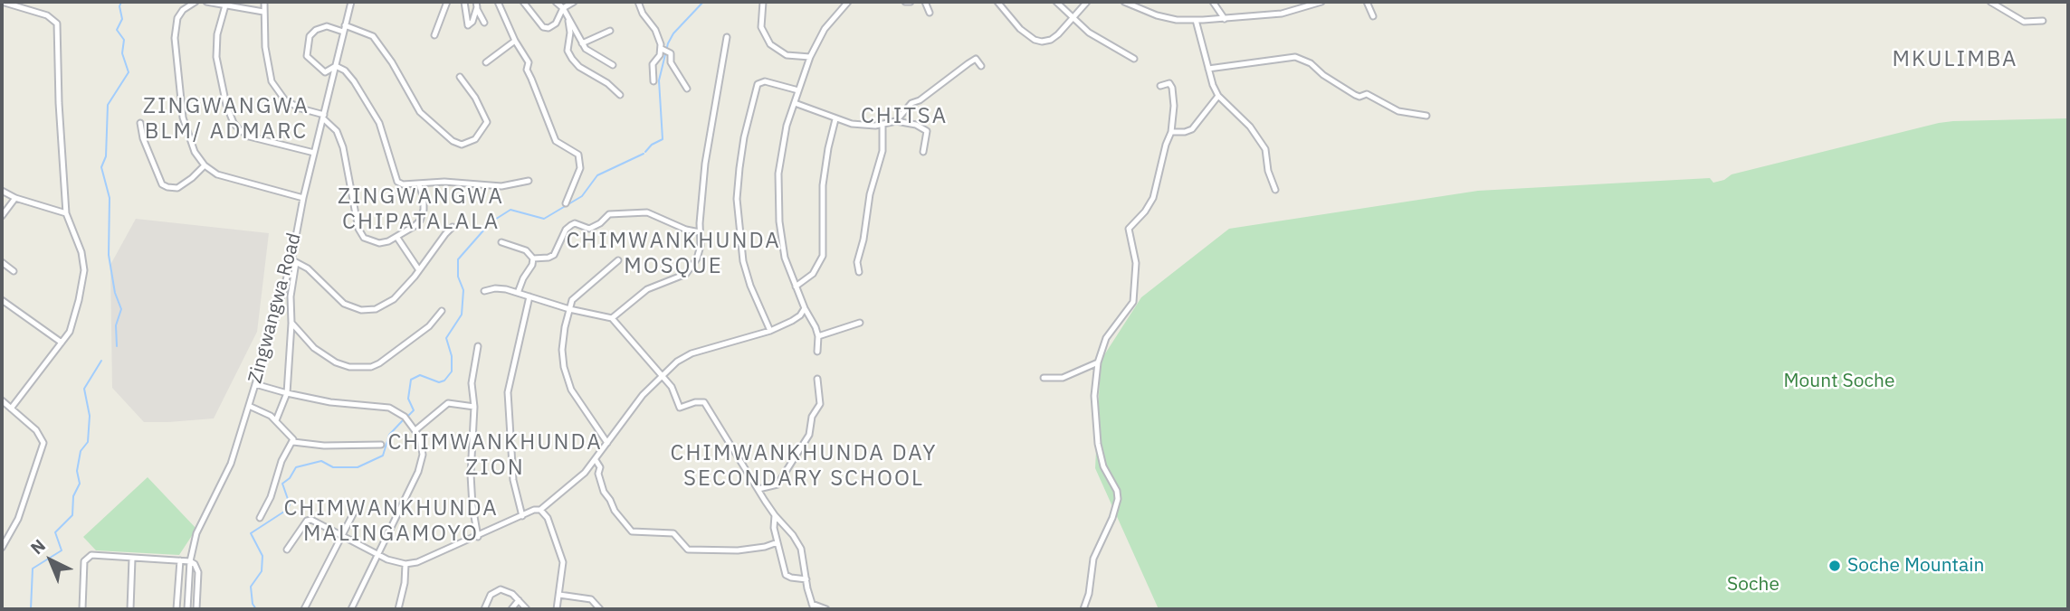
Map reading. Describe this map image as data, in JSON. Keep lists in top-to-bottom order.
{
  "streets": {
    "street": ["Zingwangwa Road"]
  },
  "districts": [
    "MKULIMBA",
    "ZINGWANGWA BLM/ ADMARC",
    "CHITSA",
    "ZINGWANGWA CHIPATALALA",
    "CHIMWANKHUNDA MOSQUE",
    "CHIMWANKHUNDA ZION",
    "CHIMWANKHUNDA DAY SECONDARY SCHOOL",
    "CHIMWANKHUNDA MALINGAMOYO"
  ],
  "parks": ["Mount Soche", "Soche"],
  "places": ["Soche Mountain"],
  "north": "top left"
}
